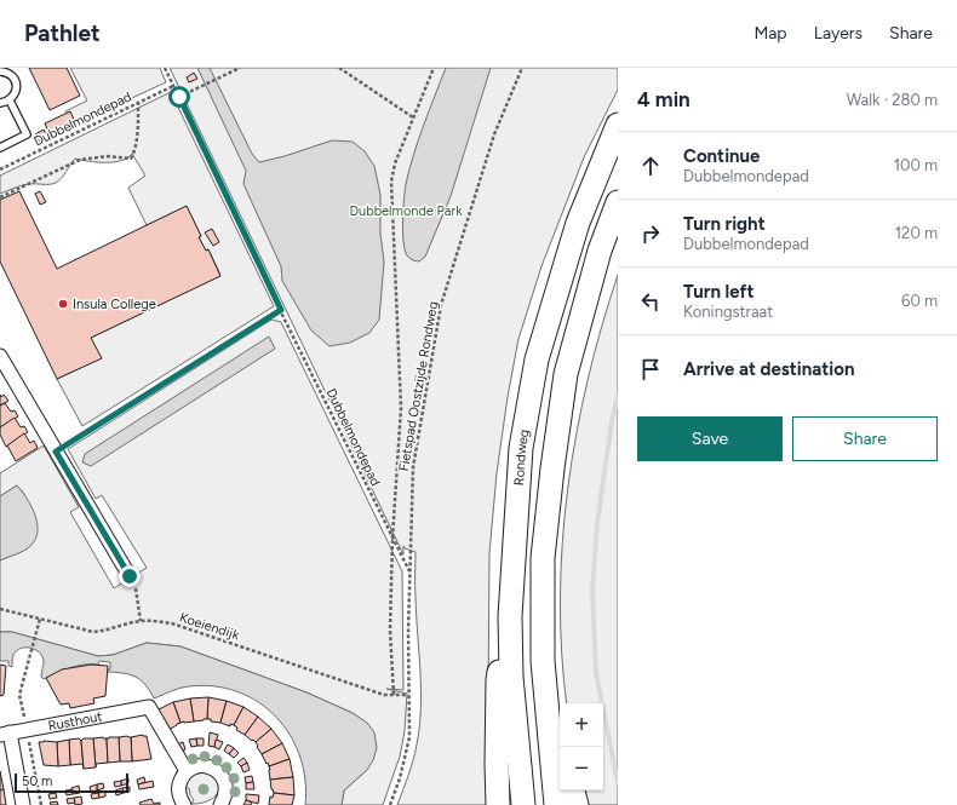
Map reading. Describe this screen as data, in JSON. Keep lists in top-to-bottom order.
{
  "streets": {
    "highway": ["Rondweg"],
    "street": ["Rusthout"],
    "path": ["Dubbelmondepad", "Fietspad Oostzijde Rondweg", "Koeiendijk"]
  },
  "crossings": [
    ["Dubbelmondepad", "Fietspad Oostzijde Rondweg"],
    ["Fietspad Oostzijde Rondweg", "Koeiendijk"]
  ],
  "parks": ["Dubbelmonde Park"],
  "places": ["Insula College"],
  "scale_bar": "50 m",
  "page": {
    "header": "Pathlet",
    "nav": ["Map", "Layers", "Share"],
    "heading": ["4 min", "Walk · 280 m"],
    "list": [
      ["Continue", "Dubbelmondepad", "100 m"],
      ["Turn right", "Dubbelmondepad", "120 m"],
      ["Turn left", "Koningstraat", "60 m"],
      "Arrive at destination"
    ],
    "buttons": ["Save", "Share"],
    "map_buttons": ["+", "−"],
    "scale": "50 m"
  }
}
